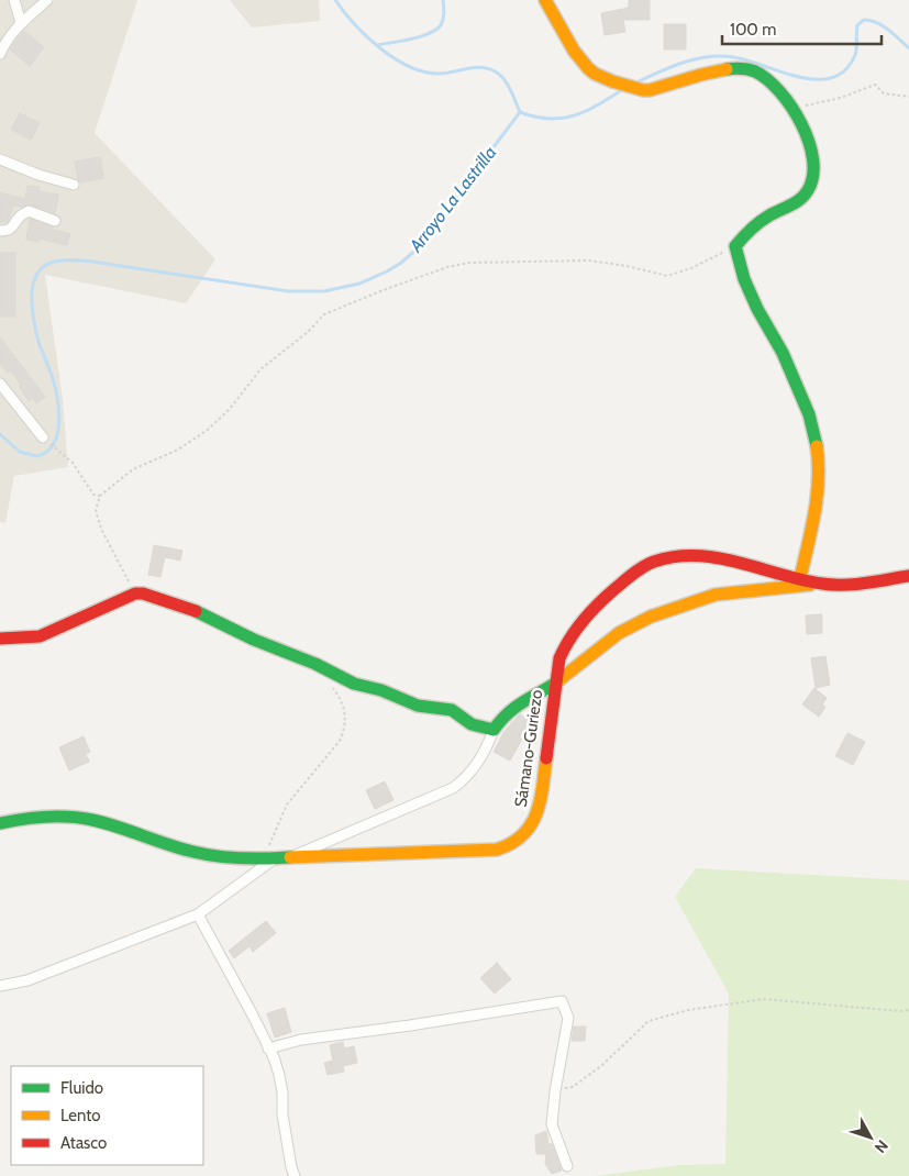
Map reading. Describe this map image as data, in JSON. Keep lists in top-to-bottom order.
{
  "streets": {
    "street": ["Sámano-Guriezo"]
  },
  "water": ["Arroyo La Lastrilla"],
  "legend": ["Fluido", "Lento", "Atasco"],
  "scale_bar": "100 m",
  "north": "bottom right"
}
